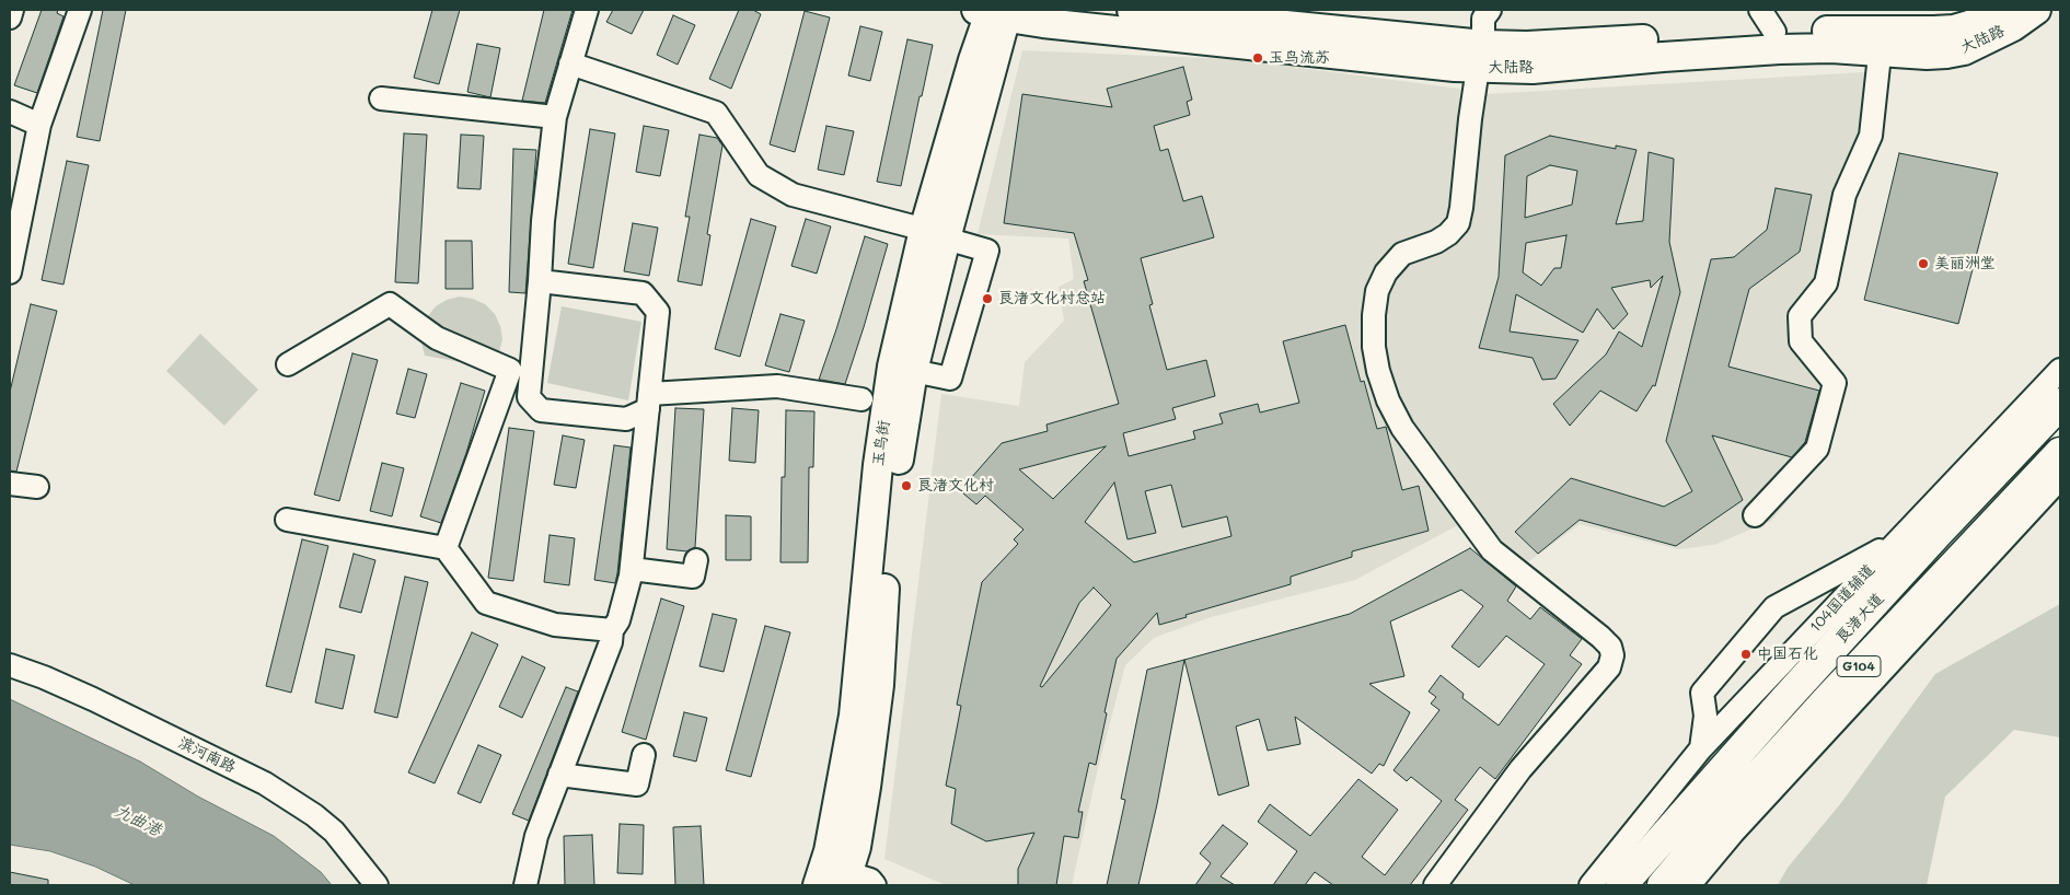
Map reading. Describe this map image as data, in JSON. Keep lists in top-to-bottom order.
{
  "streets": {
    "highway": ["良渚大道", "G104"],
    "main road": ["大陆路", "玉鸟街"],
    "street": ["104国道辅道", "滨河南路"]
  },
  "crossings": [
    ["大陆路", "玉鸟街"]
  ],
  "water": ["九曲港"],
  "places": [
    "玉鸟流苏",
    "美丽洲堂",
    "良渚文化村总站",
    "良渚文化村",
    "中国石化"
  ]
}
